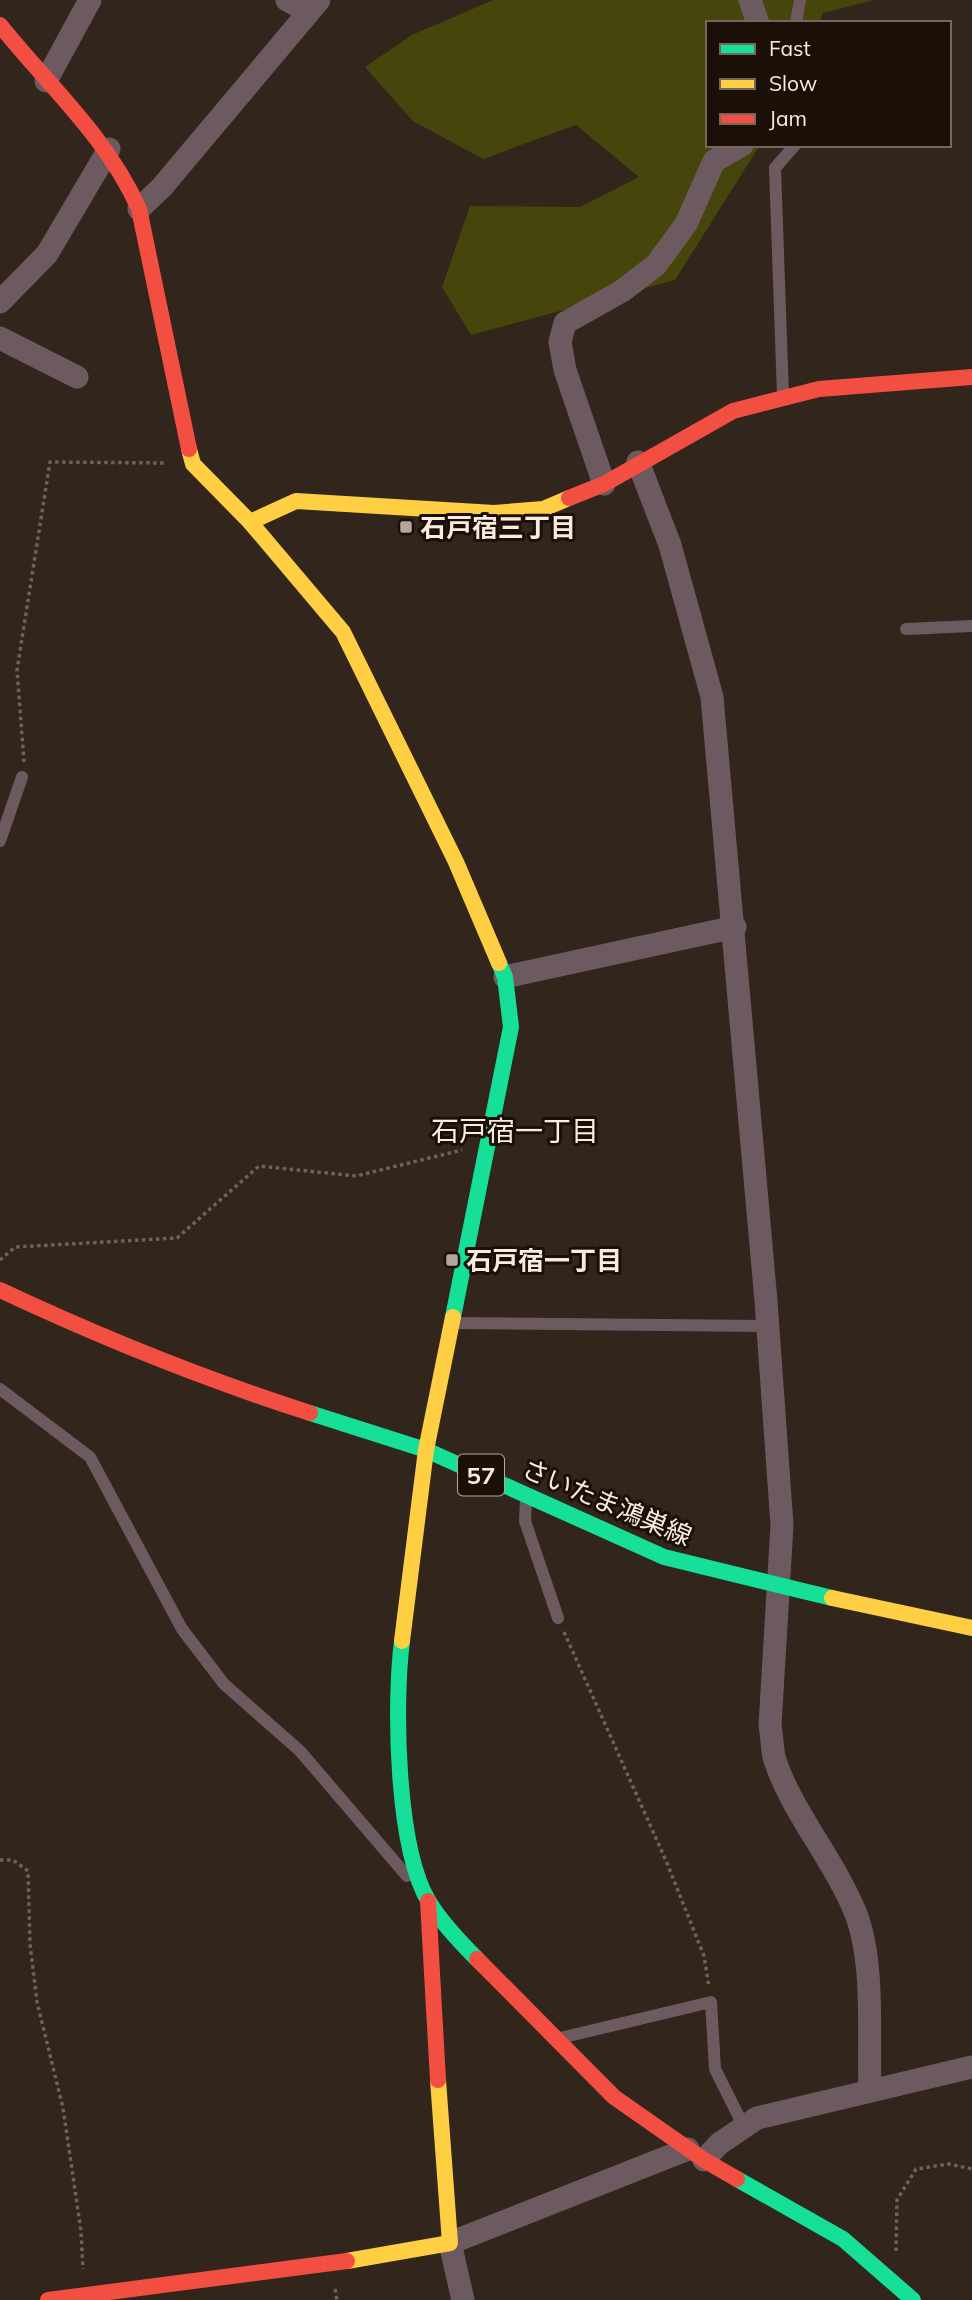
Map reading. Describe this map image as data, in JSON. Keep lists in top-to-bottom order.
{
  "streets": {
    "street": ["57", "さいたま鴻巣線"]
  },
  "districts": ["石戸宿一丁目"],
  "places": {
    "transit": ["石戸宿三丁目", "石戸宿一丁目"]
  },
  "legend": ["Fast", "Slow", "Jam"]
}
